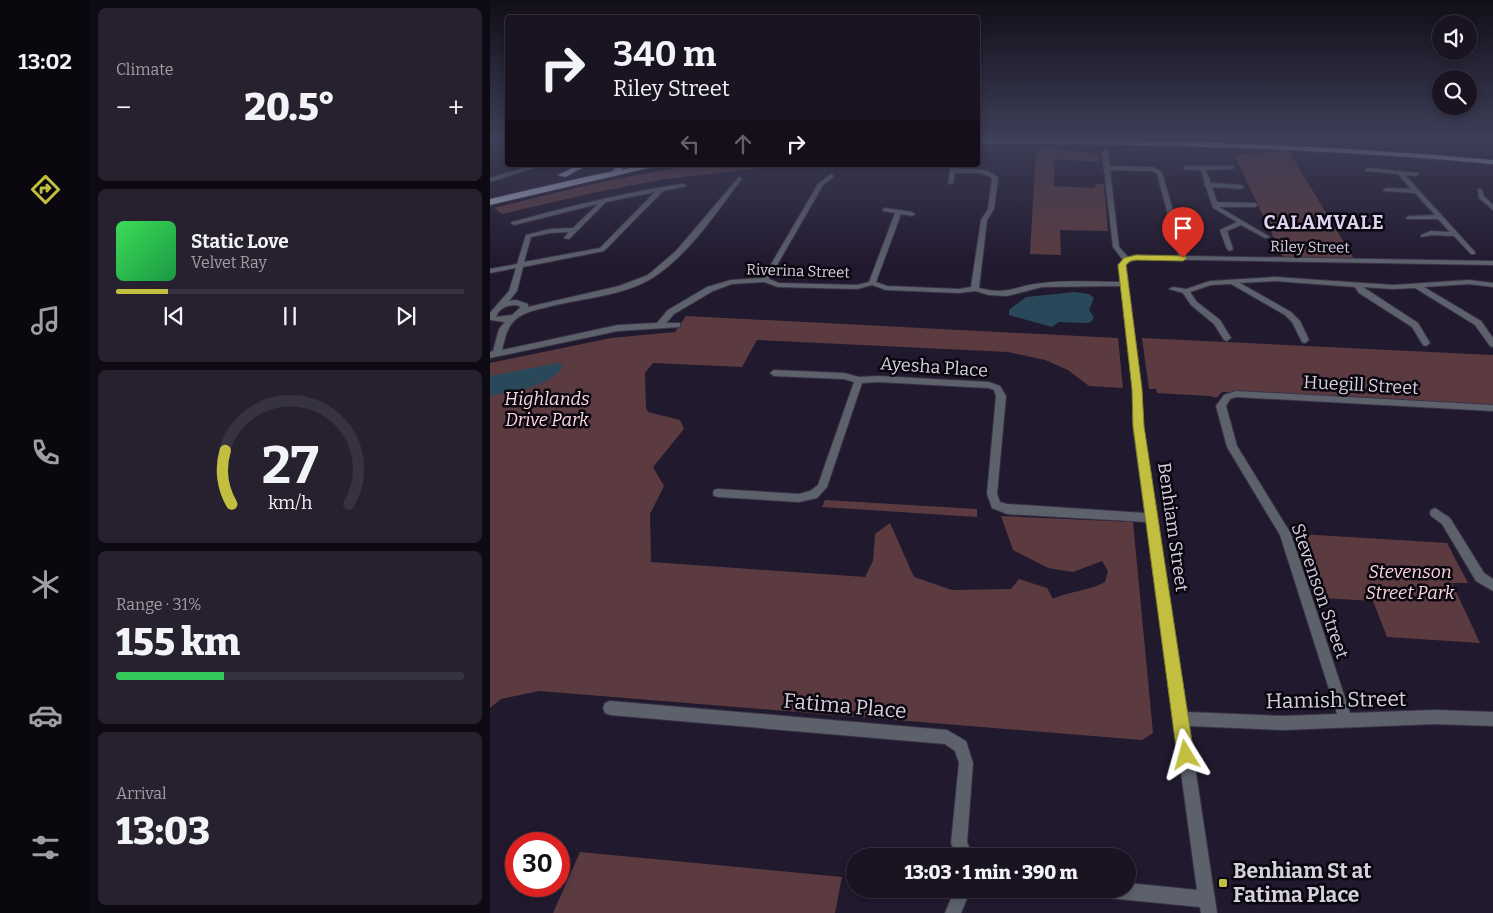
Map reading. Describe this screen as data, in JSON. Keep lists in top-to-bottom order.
{
  "streets": {
    "street": [
      "Riley Street",
      "Riverina Street",
      "Ayesha Place",
      "Huegill Street",
      "Benhiam Street",
      "Stevenson Street",
      "Hamish Street",
      "Fatima Place"
    ]
  },
  "crossings": [
    ["Riley Street", "Benhiam Street"],
    ["Riverina Street", "Benhiam Street"],
    ["Ayesha Place", "Benhiam Street"],
    ["Huegill Street", "Stevenson Street"],
    ["Benhiam Street", "Hamish Street"],
    ["Stevenson Street", "Hamish Street"]
  ],
  "districts": ["CALAMVALE"],
  "parks": ["Highlands Drive Park", "Stevenson Street Park"],
  "places": {
    "transit": ["Benhiam St at Fatima Place"]
  },
  "page": {
    "tabs": "13:02",
    "tile": [
      "Climate",
      ["Range · 31%", "155 km"],
      ["Arrival", "13:03"]
    ],
    "turn": ["340 m", "Riley Street"],
    "heat": ["−", "20.5°", "+"],
    "song": ["Static Love", "Velvet Ray"],
    "limit": "30",
    "trip": "13:03 · 1 min · 390 m",
    "gauge": ["27", "km/h"]
  }
}
